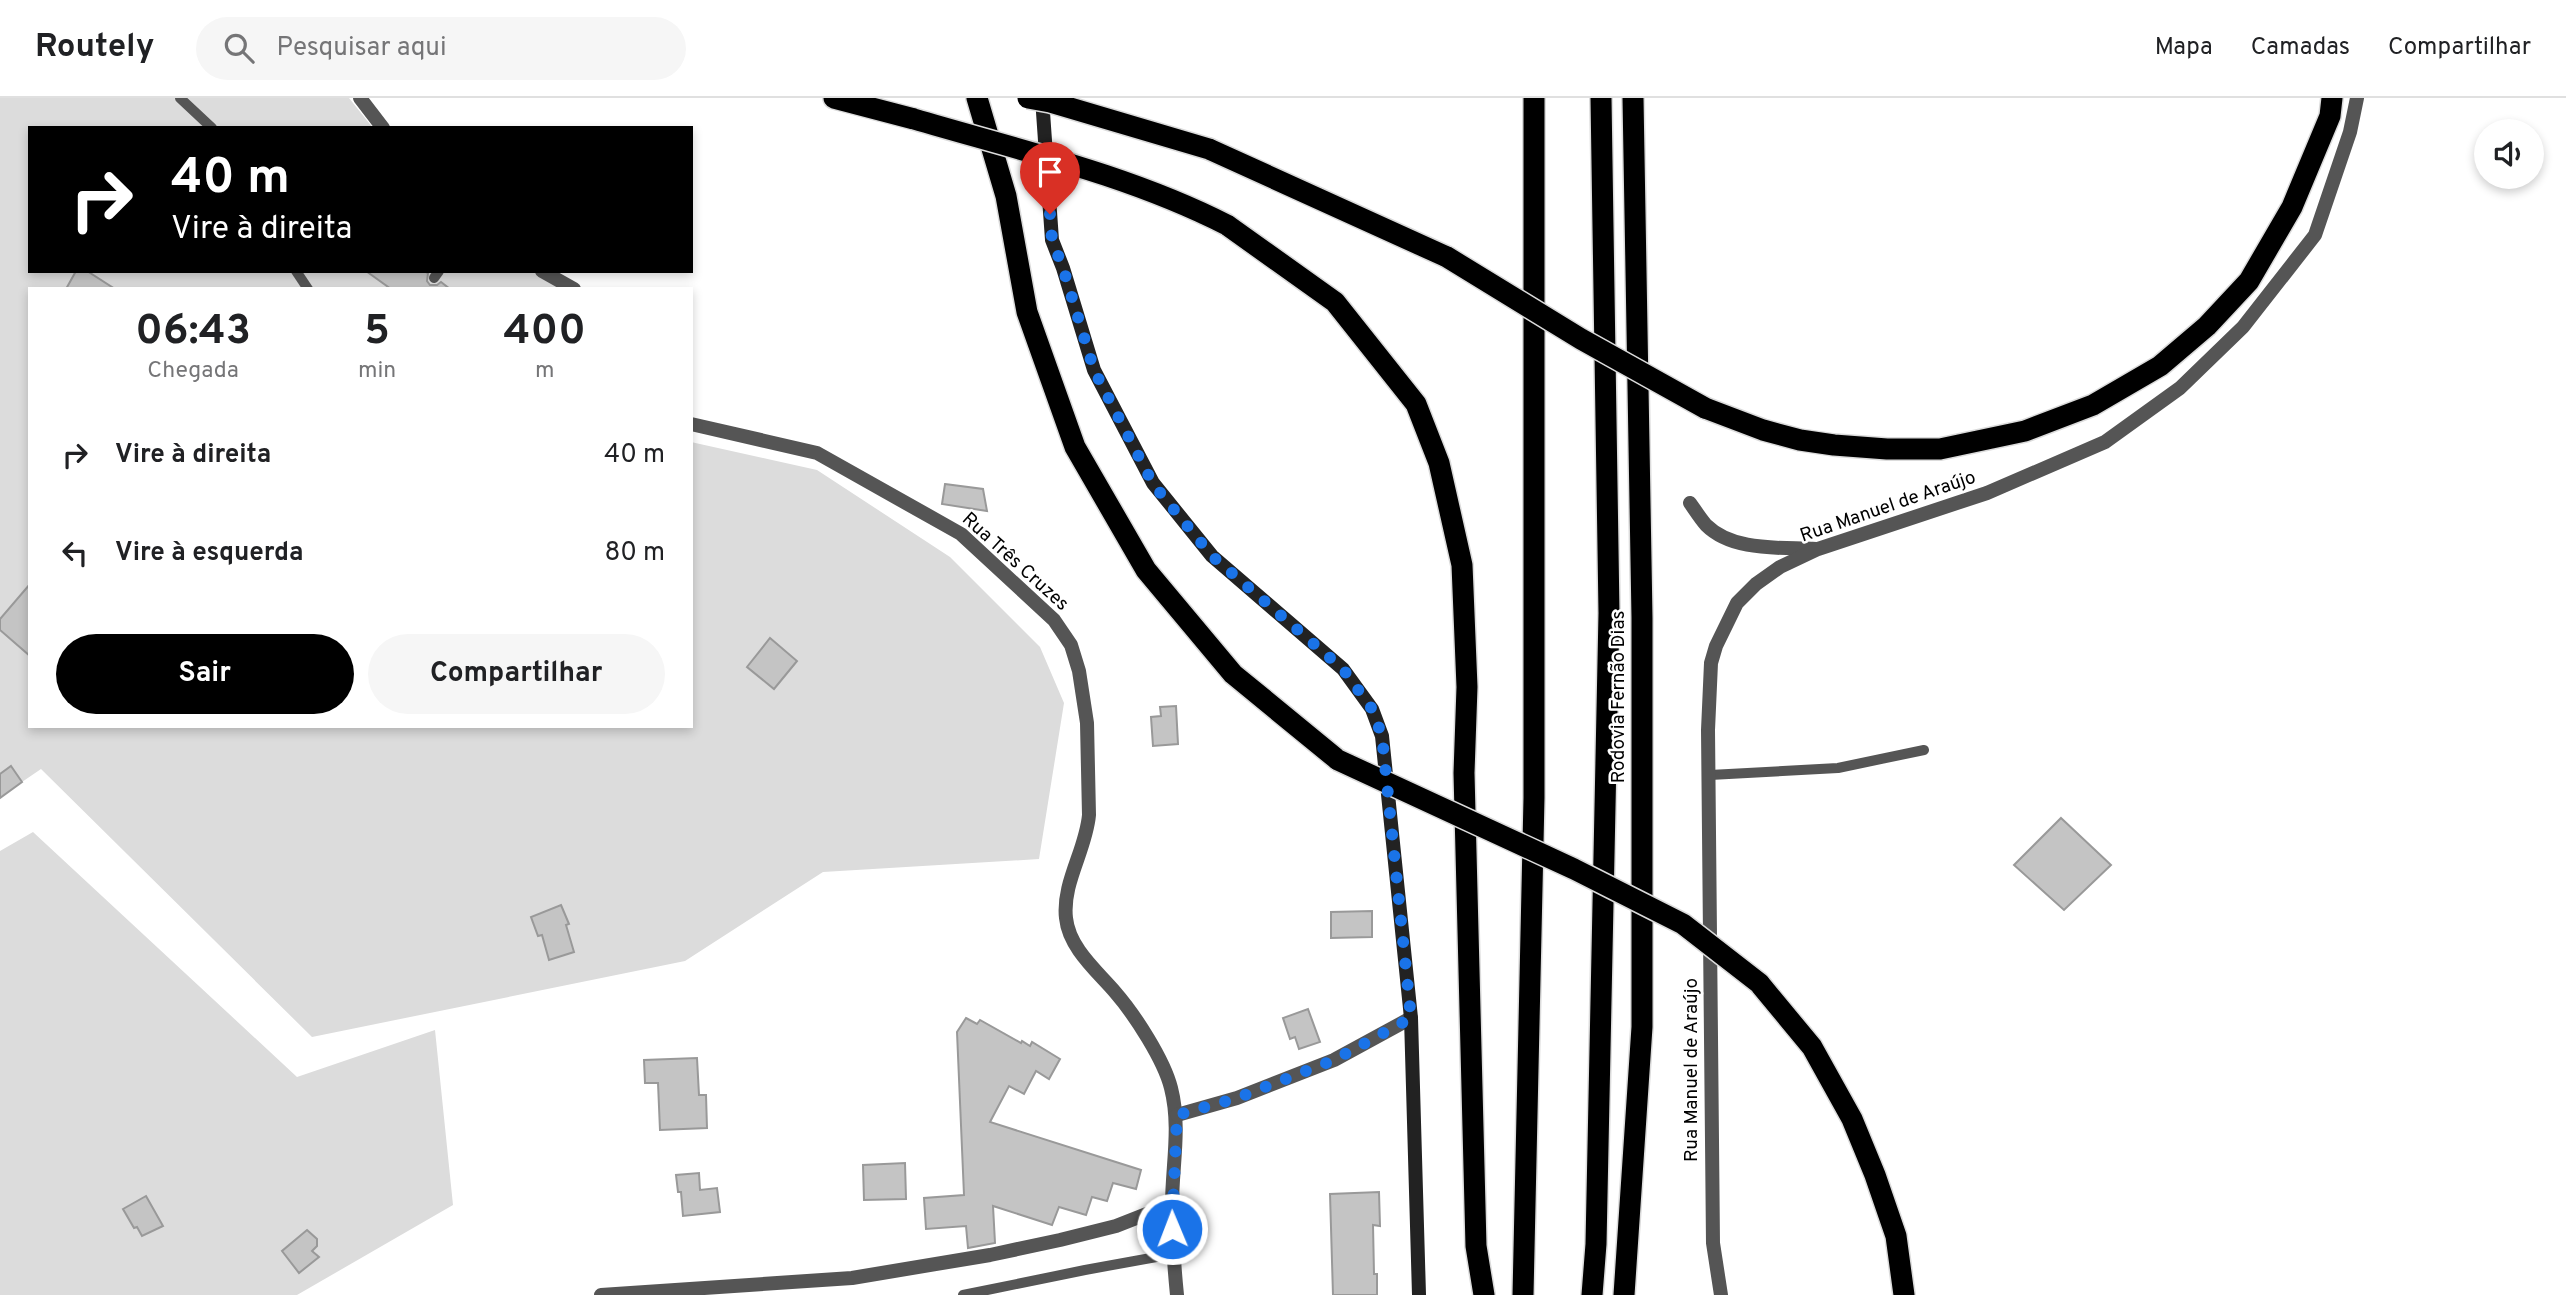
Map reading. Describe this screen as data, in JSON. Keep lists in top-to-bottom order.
{
  "streets": {
    "highway": ["Rodovia Fernão Dias"],
    "street": ["Rua Manuel de Araújo", "Rua Três Cruzes"]
  },
  "page": {
    "header": "Routely",
    "search": "Pesquisar aqui",
    "nav": ["Mapa", "Camadas", "Compartilhar"],
    "turn": ["40 m", "Vire à direita"],
    "eta": [
      "06:43",
      "Chegada",
      "5",
      "min",
      "400",
      "m"
    ],
    "list": [
      {
        "name": "Vire à direita",
        "value": "40 m"
      },
      {
        "name": "Vire à esquerda",
        "value": "80 m"
      }
    ],
    "buttons": ["Sair", "Compartilhar"]
  }
}
